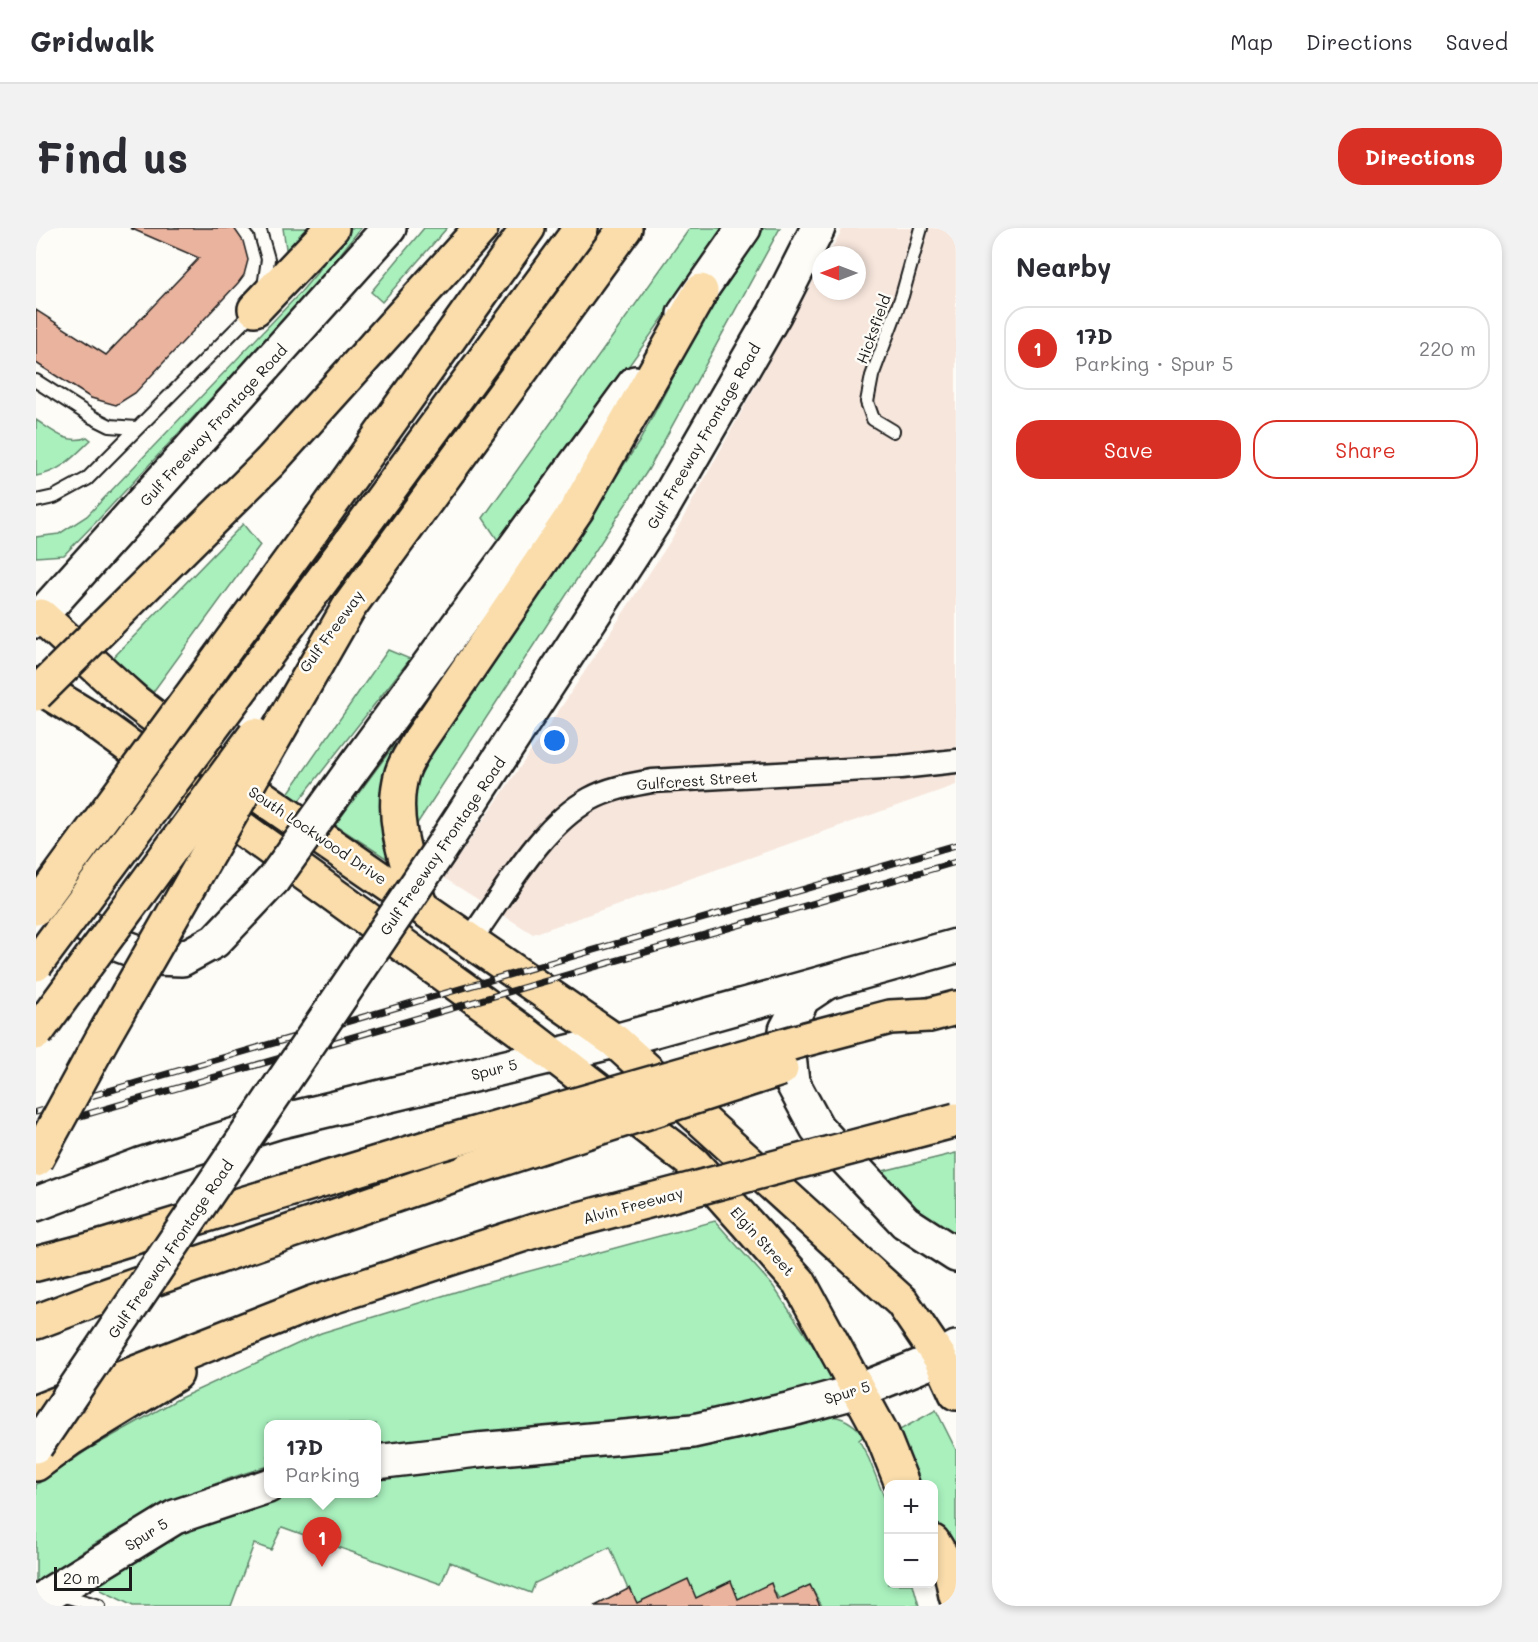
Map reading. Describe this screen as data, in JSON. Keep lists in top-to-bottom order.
{
  "streets": {
    "main road": [
      "Gulf Freeway Frontage Road",
      "Gulf Freeway",
      "South Lockwood Drive",
      "Spur 5",
      "Alvin Freeway",
      "Elgin Street"
    ],
    "street": ["Gulfcrest Street"],
    "lane": ["Hicksfield"]
  },
  "crossings": [
    ["Gulf Freeway Frontage Road", "South Lockwood Drive"],
    ["Gulfcrest Street", "South Lockwood Drive"],
    ["South Lockwood Drive", "Spur 5"],
    ["Spur 5", "Elgin Street"]
  ],
  "scale_bar": "20 m",
  "north": "left",
  "page": {
    "header": "Gridwalk",
    "nav": ["Map", "Directions", "Saved"],
    "buttons": [
      "Directions",
      ["Save", "Share"]
    ],
    "title": "Find us",
    "heading": "Nearby",
    "list": [
      {
        "mark": "1",
        "name": "17D",
        "note": "Parking · Spur 5",
        "value": "220 m"
      }
    ],
    "popup": ["17D", "Parking"],
    "map_buttons": ["+", "−"],
    "pins": "1",
    "scale": "20 m"
  }
}
